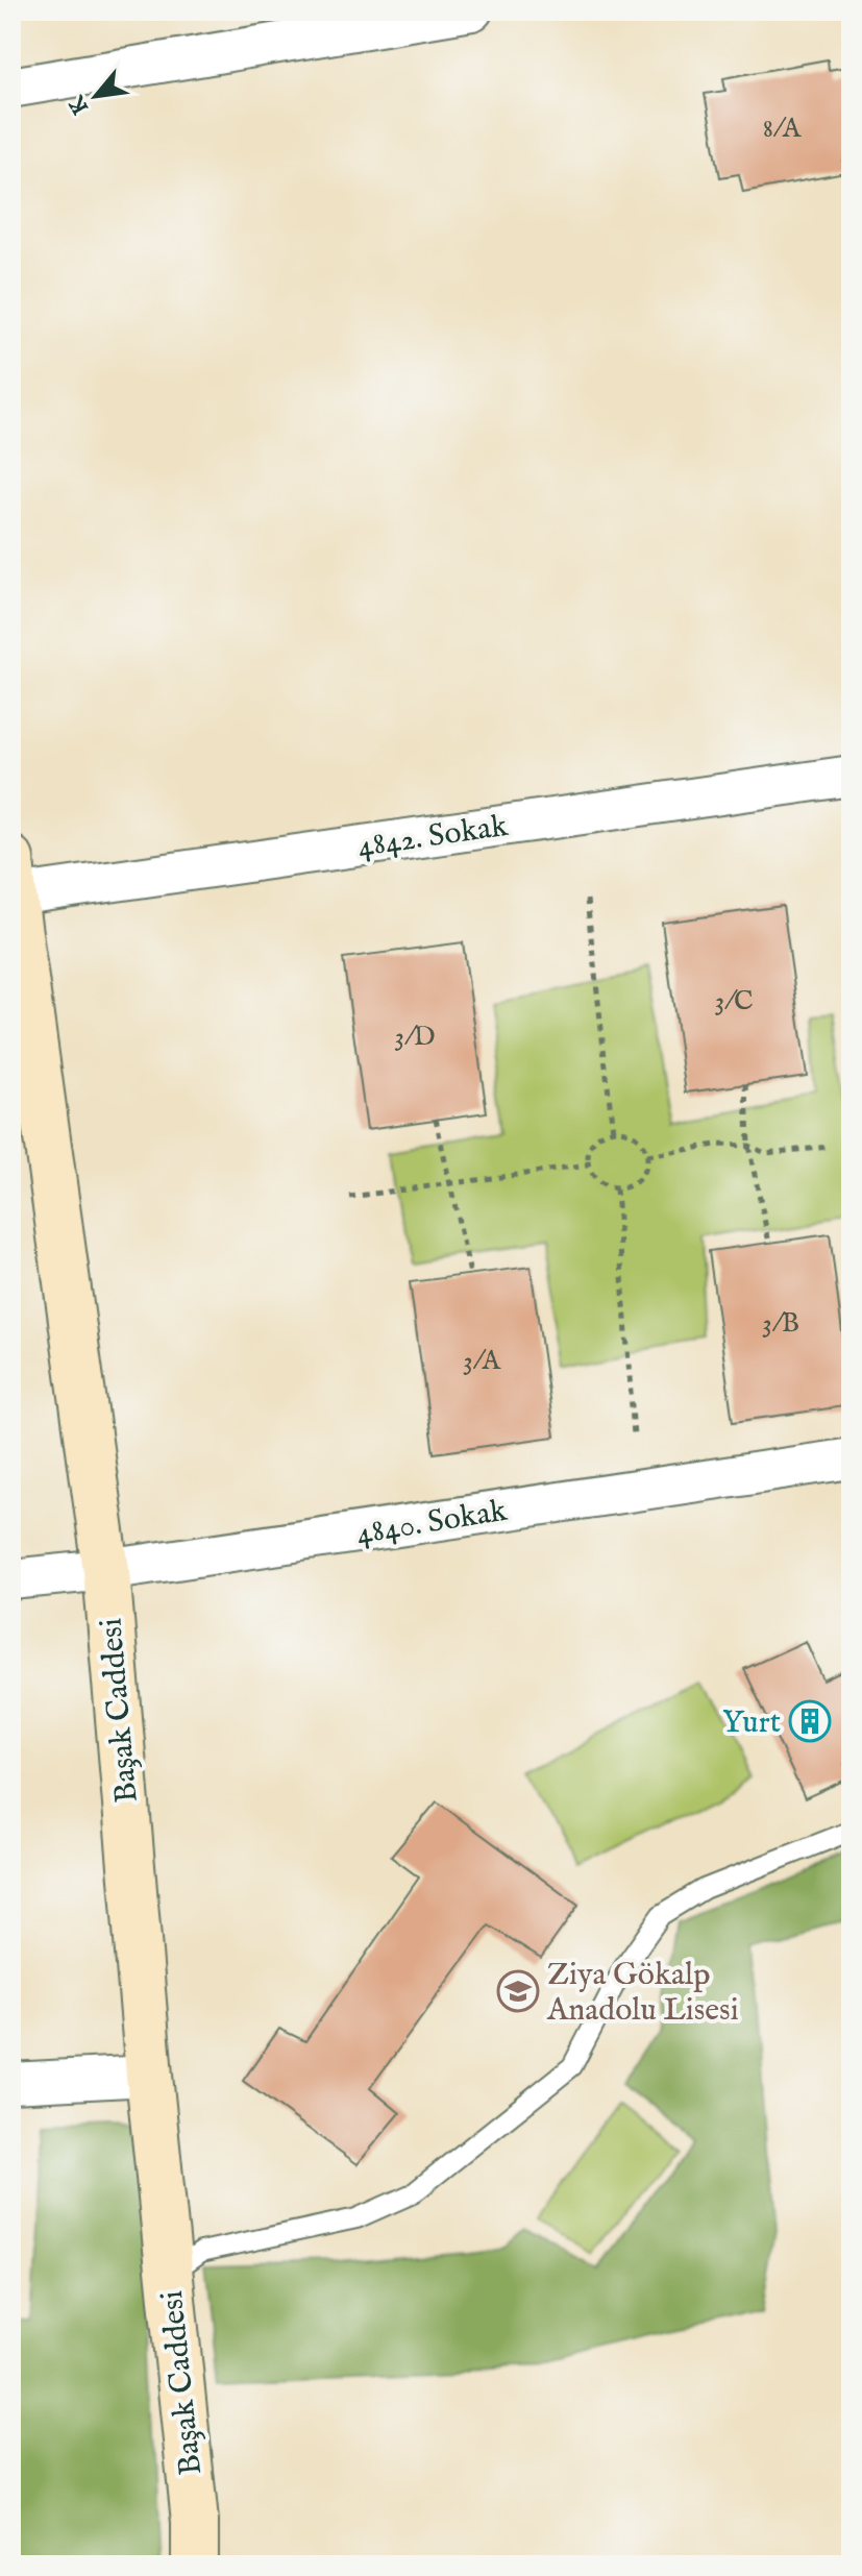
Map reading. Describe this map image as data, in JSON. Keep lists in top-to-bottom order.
{
  "streets": {
    "street": ["4842. Sokak", "4840. Sokak", "Başak Caddesi"]
  },
  "crossings": [
    ["4842. Sokak", "Başak Caddesi"],
    ["4840. Sokak", "Başak Caddesi"]
  ],
  "places": {
    "building": ["Yurt"],
    "school or university": ["Ziya Gökalp Anadolu Lisesi"]
  },
  "house_numbers": [
    "8/A",
    "3/C",
    "3/D",
    "3/B",
    "3/A"
  ],
  "north": "bottom left"
}
